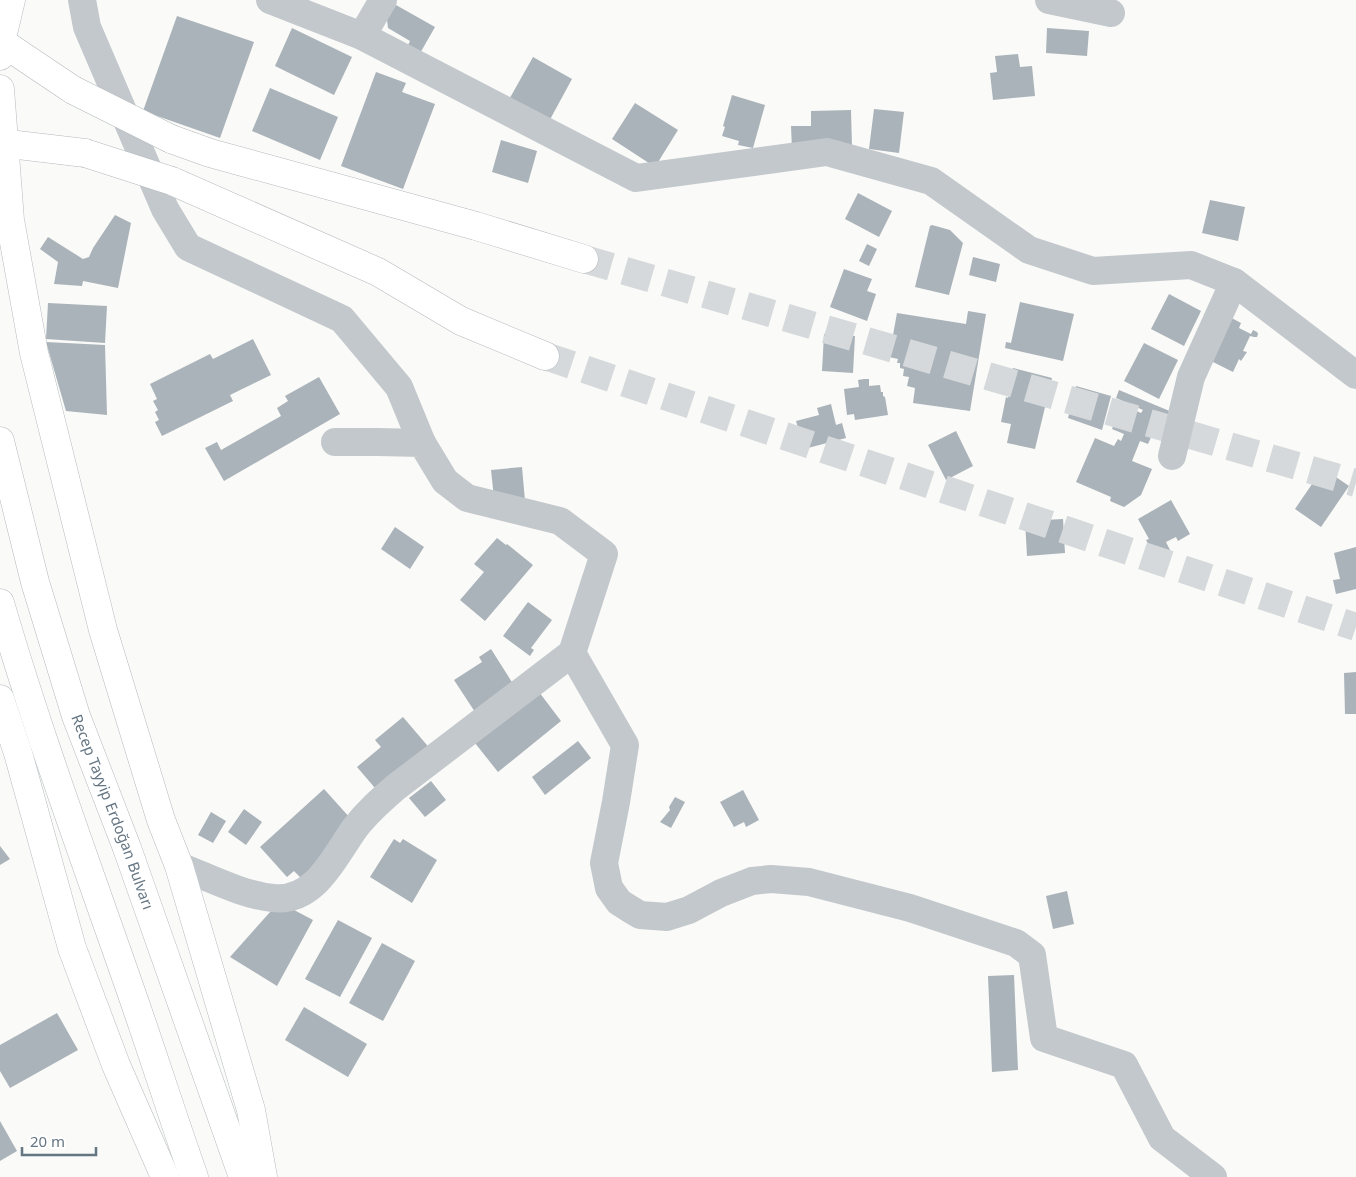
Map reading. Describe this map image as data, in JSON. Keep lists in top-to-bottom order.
{
  "streets": {
    "main road": ["Recep Tayyip Erdoğan Bulvarı"]
  },
  "scale_bar": "20 m"
}
